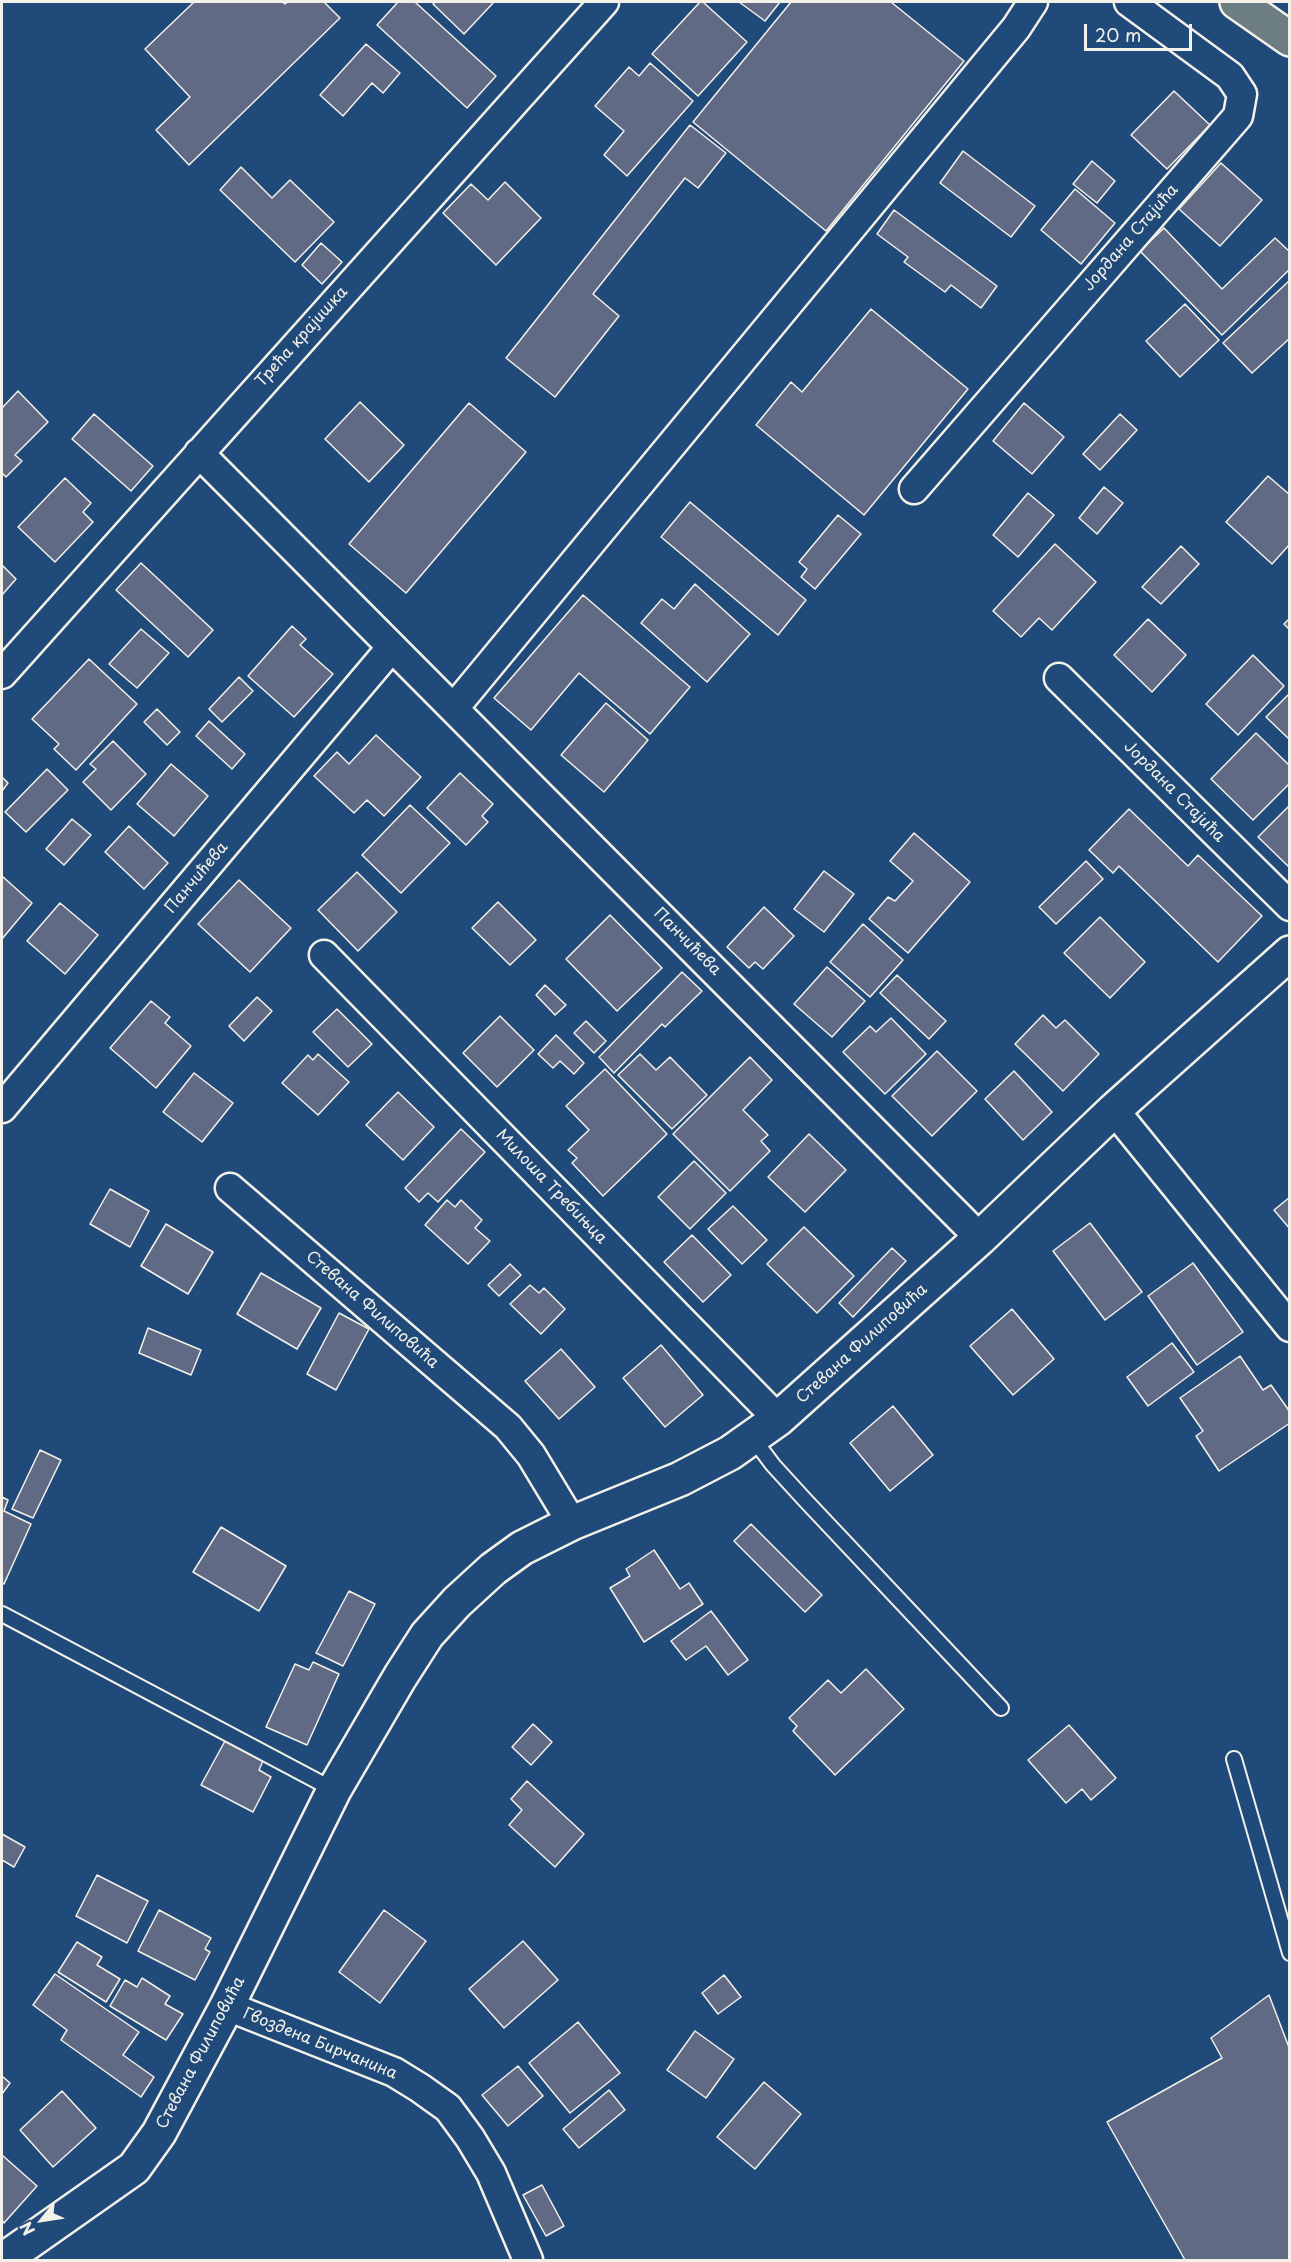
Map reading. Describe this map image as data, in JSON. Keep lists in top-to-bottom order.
{
  "streets": {
    "street": [
      "Јордана Стајића",
      "Трећа крајишка",
      "Панчићева",
      "Милоша Требињца",
      "Стевана Филиповића",
      "Гвоздена Бирчанина"
    ]
  },
  "crossings": [
    ["Трећа крајишка", "Панчићева"],
    ["Панчићева", "Стевана Филиповића"],
    ["Милоша Требињца", "Стевана Филиповића"],
    ["Стевана Филиповића", "Гвоздена Бирчанина"]
  ],
  "scale_bar": "20 m",
  "north": "bottom left"
}
